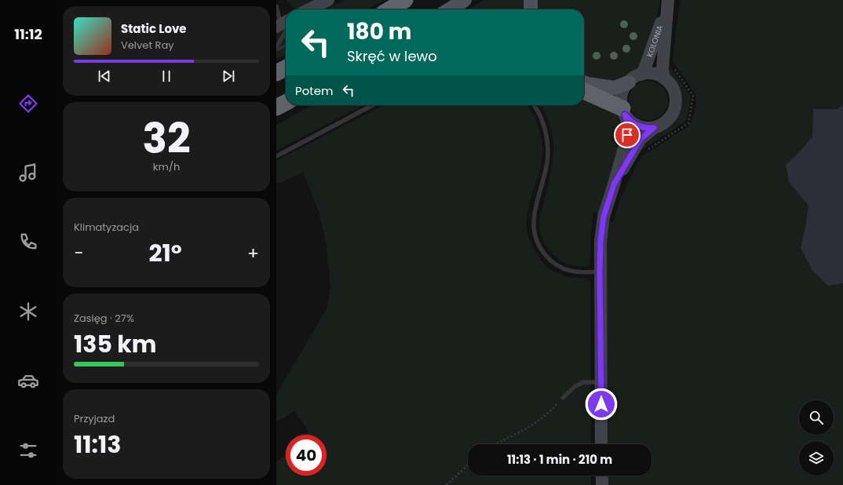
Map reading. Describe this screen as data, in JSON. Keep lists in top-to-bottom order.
{
  "streets": {
    "street": ["KOLONIA"]
  },
  "page": {
    "tabs": "11:12",
    "turn": ["180 m", "Skręć w lewo"],
    "song": ["Static Love", "Velvet Ray"],
    "then": "Potem",
    "tile": [
      ["32", "km/h"],
      "Klimatyzacja",
      ["Zasięg · 27%", "135 km"],
      ["Przyjazd", "11:13"]
    ],
    "heat": ["−", "21°", "+"],
    "limit": "40",
    "trip": "11:13 · 1 min · 210 m"
  }
}
